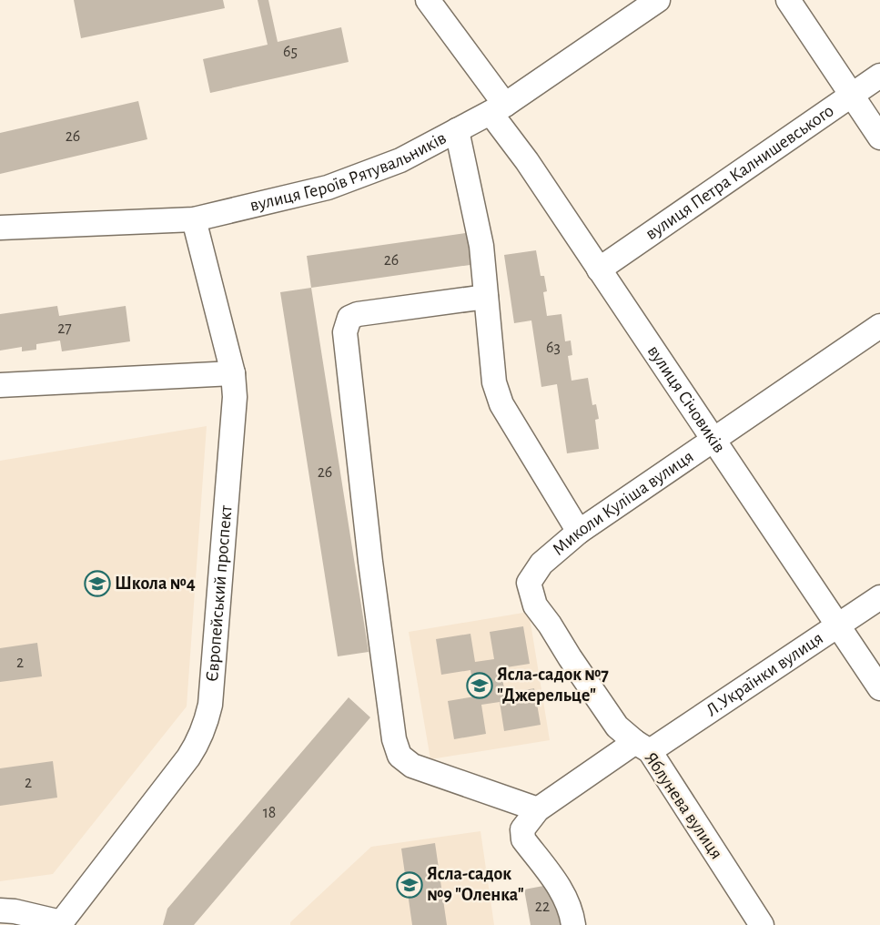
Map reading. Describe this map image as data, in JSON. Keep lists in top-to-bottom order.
{
  "streets": {
    "street": [
      "вулиця Героїв Рятувальників",
      "вулиця Петра Калнишевського",
      "вулиця Січовиків",
      "Миколи Куліша вулиця",
      "Європейський проспект",
      "Л.Українки вулиця",
      "Яблунева вулиця"
    ]
  },
  "crossings": [
    ["вулиця Героїв Рятувальників", "вулиця Січовиків"],
    ["вулиця Героїв Рятувальників", "Європейський проспект"],
    ["вулиця Петра Калнишевського", "вулиця Січовиків"],
    ["вулиця Січовиків", "Миколи Куліша вулиця"],
    ["вулиця Січовиків", "Л.Українки вулиця"],
    ["Миколи Куліша вулиця", "Яблунева вулиця"],
    ["Л.Українки вулиця", "Яблунева вулиця"]
  ],
  "places": {
    "school or university": ["Школа №4", "Ясла-садок №7 \"Джерельце\"", "Ясла-садок №9 \"Оленка\""]
  },
  "house_numbers": [
    "65",
    "26",
    "26",
    "27",
    "63",
    "26",
    "2",
    "2",
    "18",
    "22"
  ]
}
